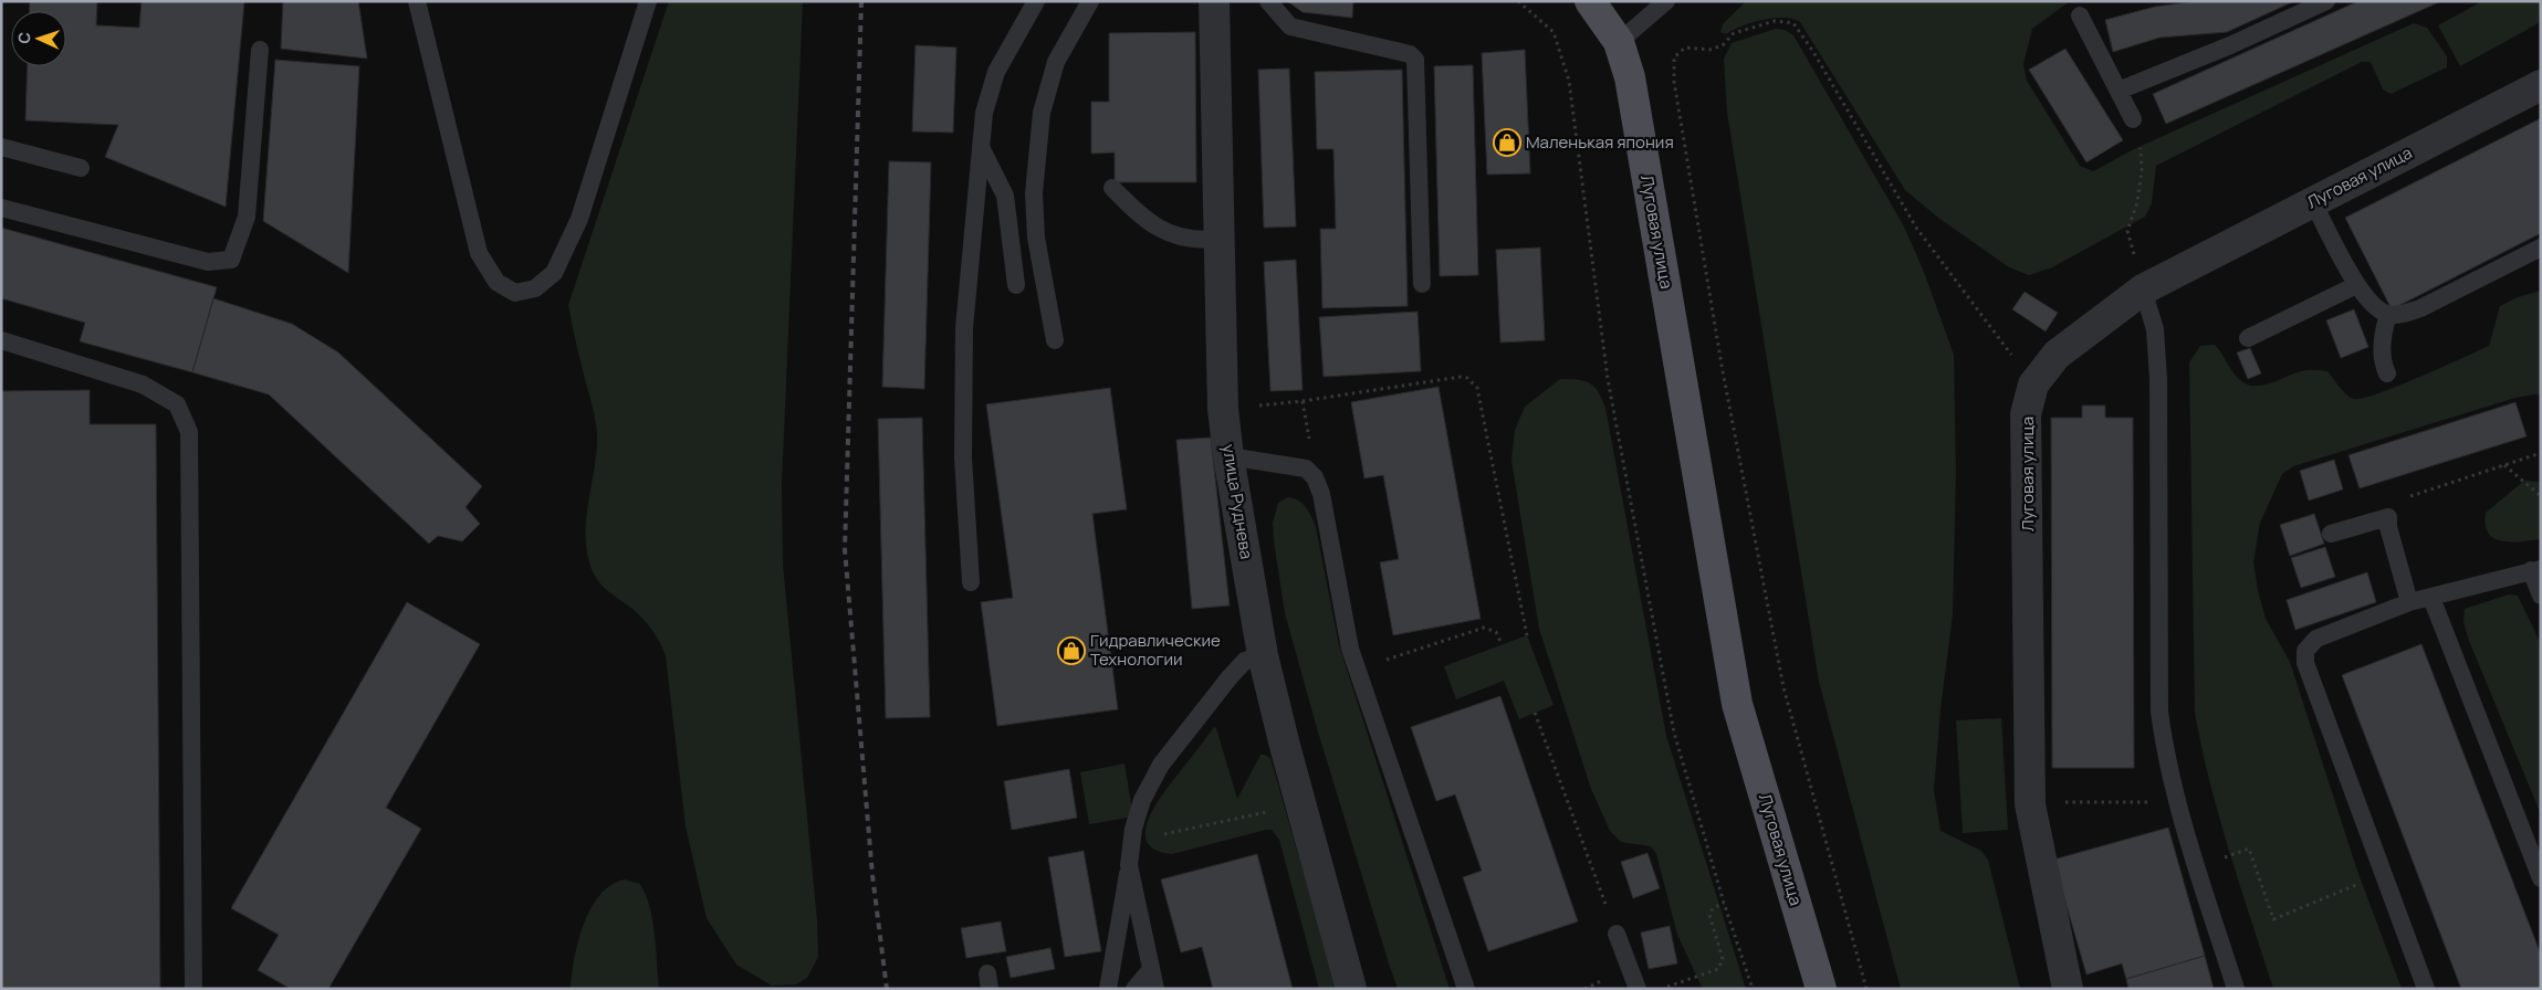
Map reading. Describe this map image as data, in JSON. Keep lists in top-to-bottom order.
{
  "streets": {
    "main road": ["Луговая улица"],
    "street": ["улица Руднева"]
  },
  "places": {
    "shop": ["Маленькая япония", "Гидравлические Технологии"]
  },
  "north": "left"
}
